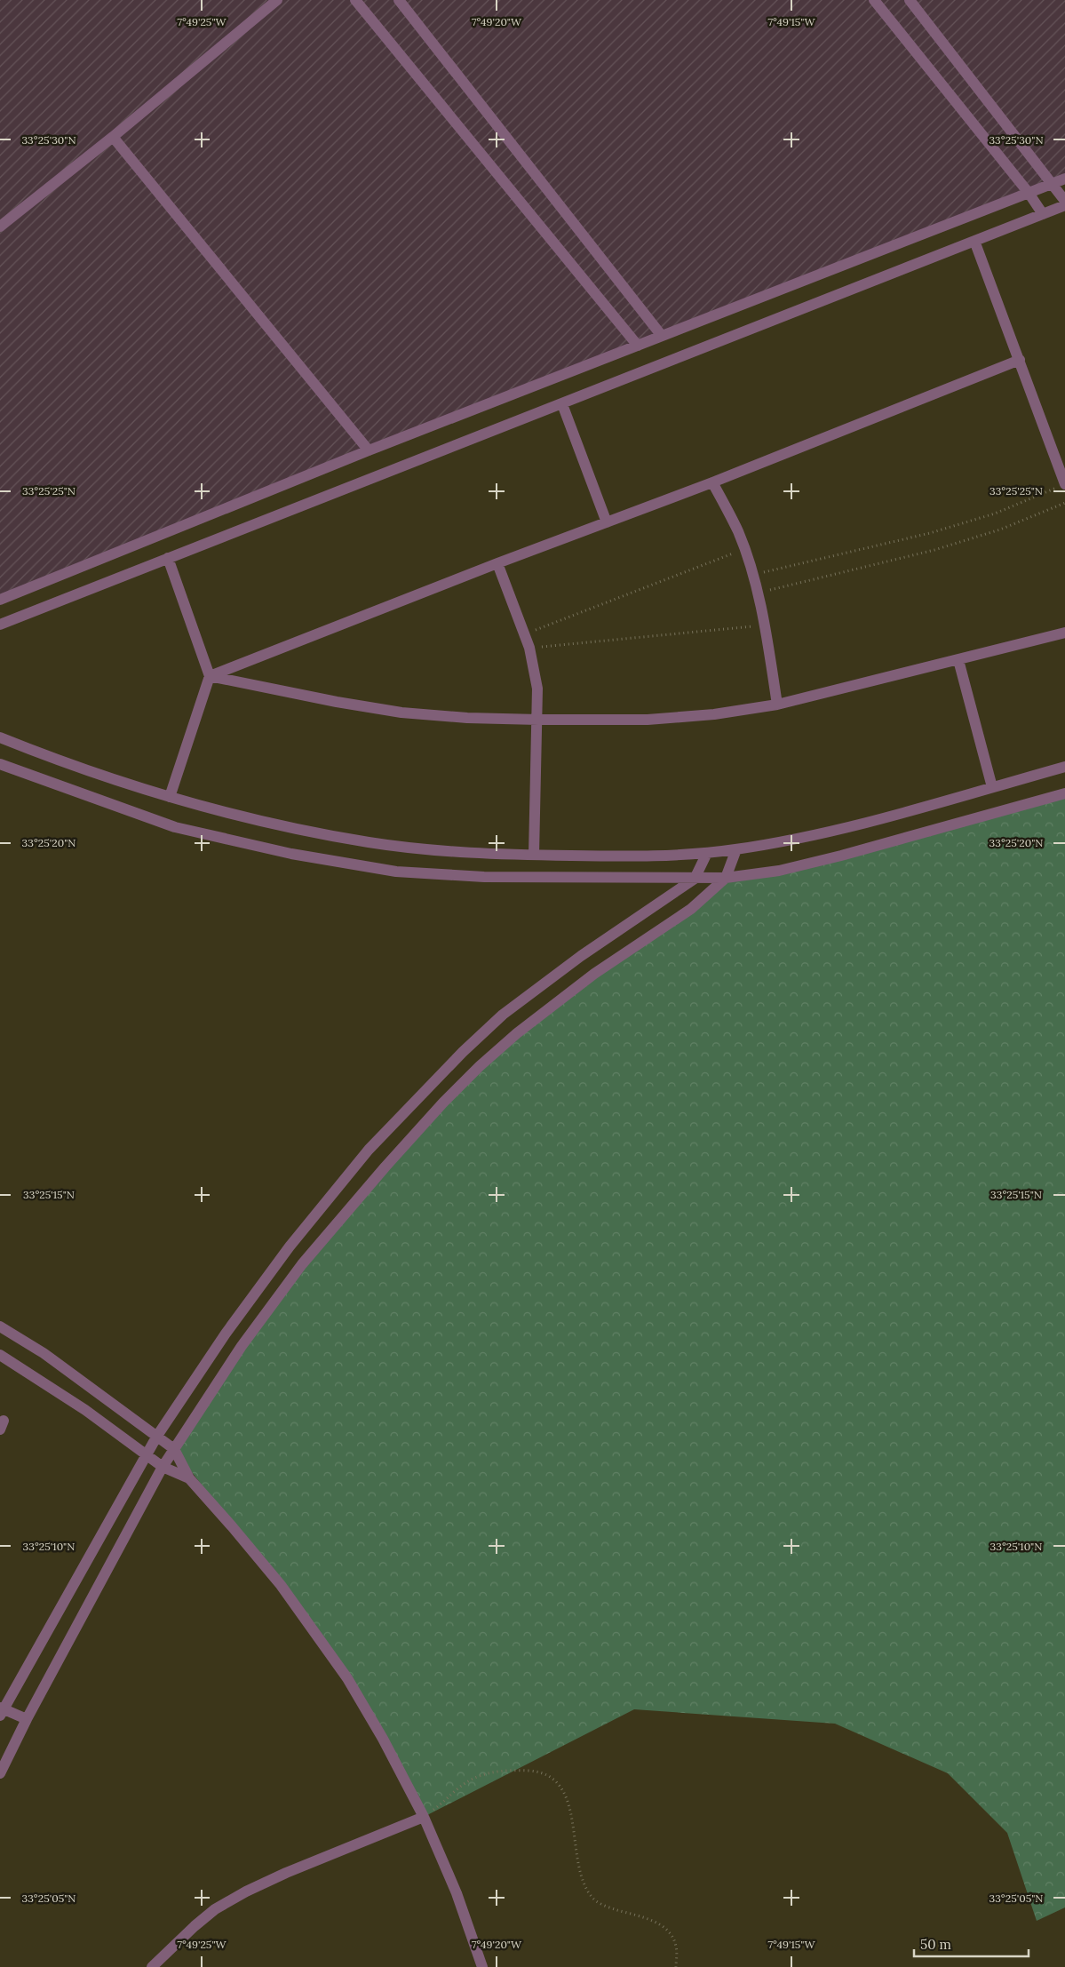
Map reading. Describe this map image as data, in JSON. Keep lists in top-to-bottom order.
{
  "scale_bar": "50 m",
  "coordinates": [
    "7°49'25\"W",
    "7°49'20\"W",
    "7°49'15\"W",
    "33°25'30\"N",
    "33°25'25\"N",
    "33°25'20\"N",
    "33°25'15\"N",
    "33°25'10\"N",
    "33°25'05\"N"
  ]
}
